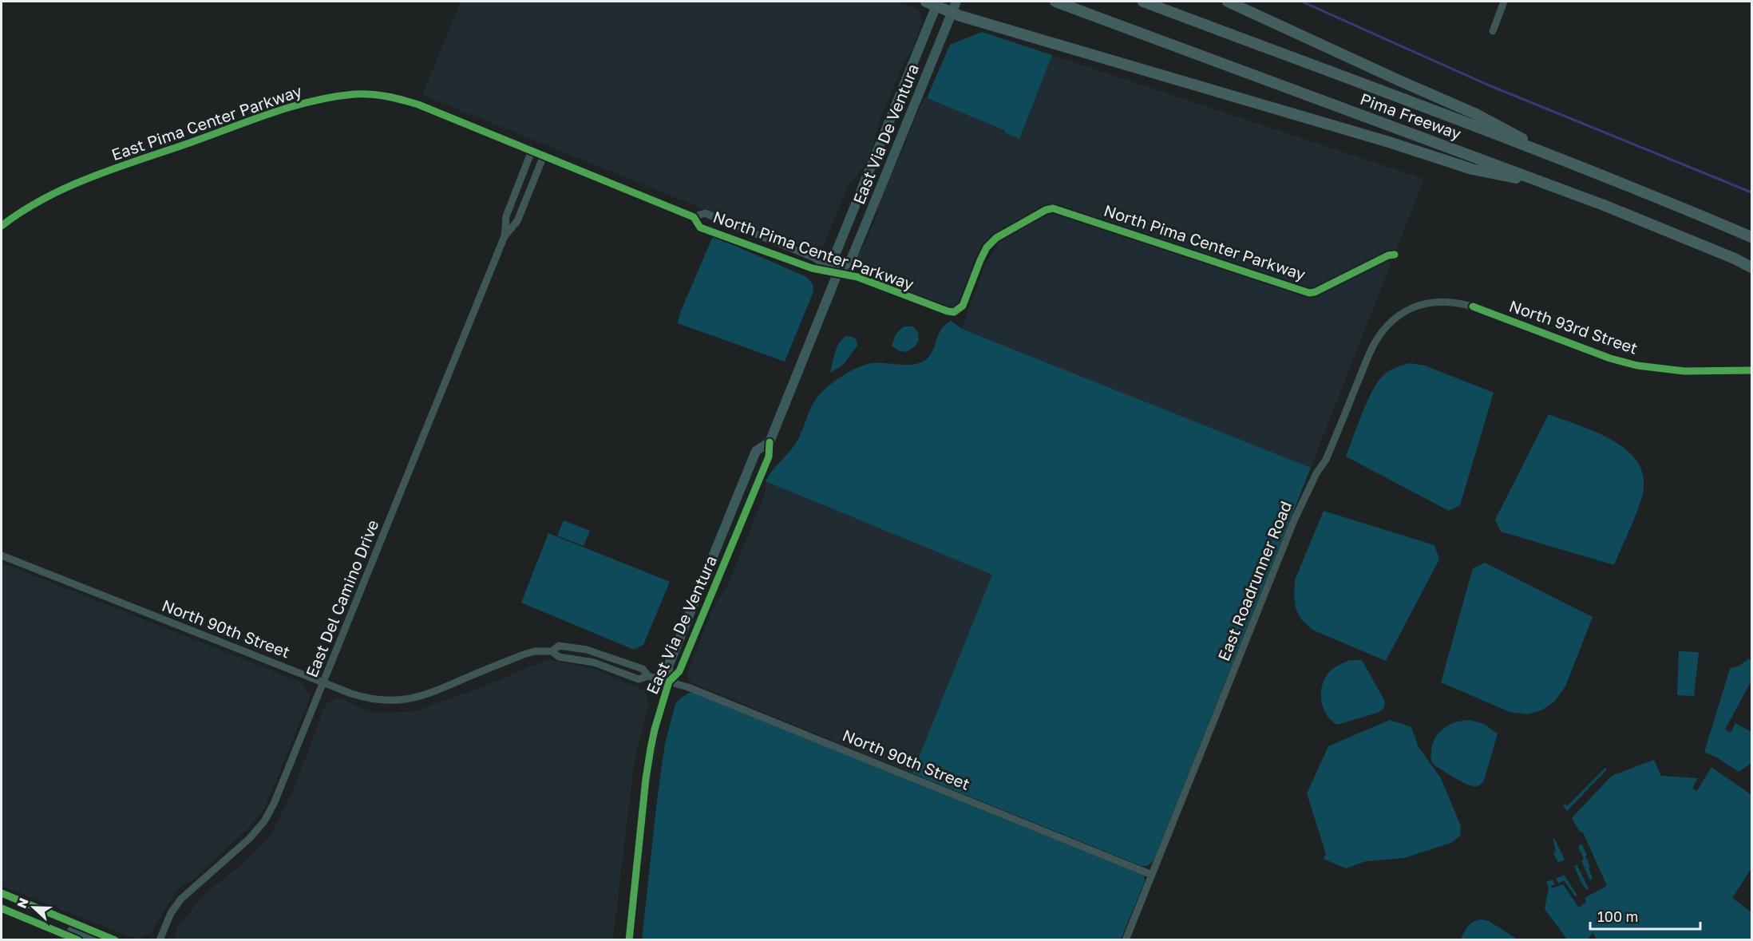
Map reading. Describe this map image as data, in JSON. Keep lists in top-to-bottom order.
{
  "streets": {
    "highway": ["Pima Freeway"],
    "main road": ["East Via De Ventura"],
    "street": [
      "East Pima Center Parkway",
      "North Pima Center Parkway",
      "North 93rd Street",
      "East Roadrunner Road",
      "East Del Camino Drive",
      "North 90th Street"
    ]
  },
  "crossings": [
    ["East Pima Center Parkway", "North Pima Center Parkway"],
    ["East Pima Center Parkway", "East Del Camino Drive"],
    ["East Via De Ventura", "North Pima Center Parkway"],
    ["East Via De Ventura", "North 90th Street"],
    ["North Pima Center Parkway", "East Del Camino Drive"],
    ["North 93rd Street", "East Roadrunner Road"],
    ["East Roadrunner Road", "North 90th Street"],
    ["East Del Camino Drive", "North 90th Street"]
  ],
  "scale_bar": "100 m",
  "north": "left"
}
